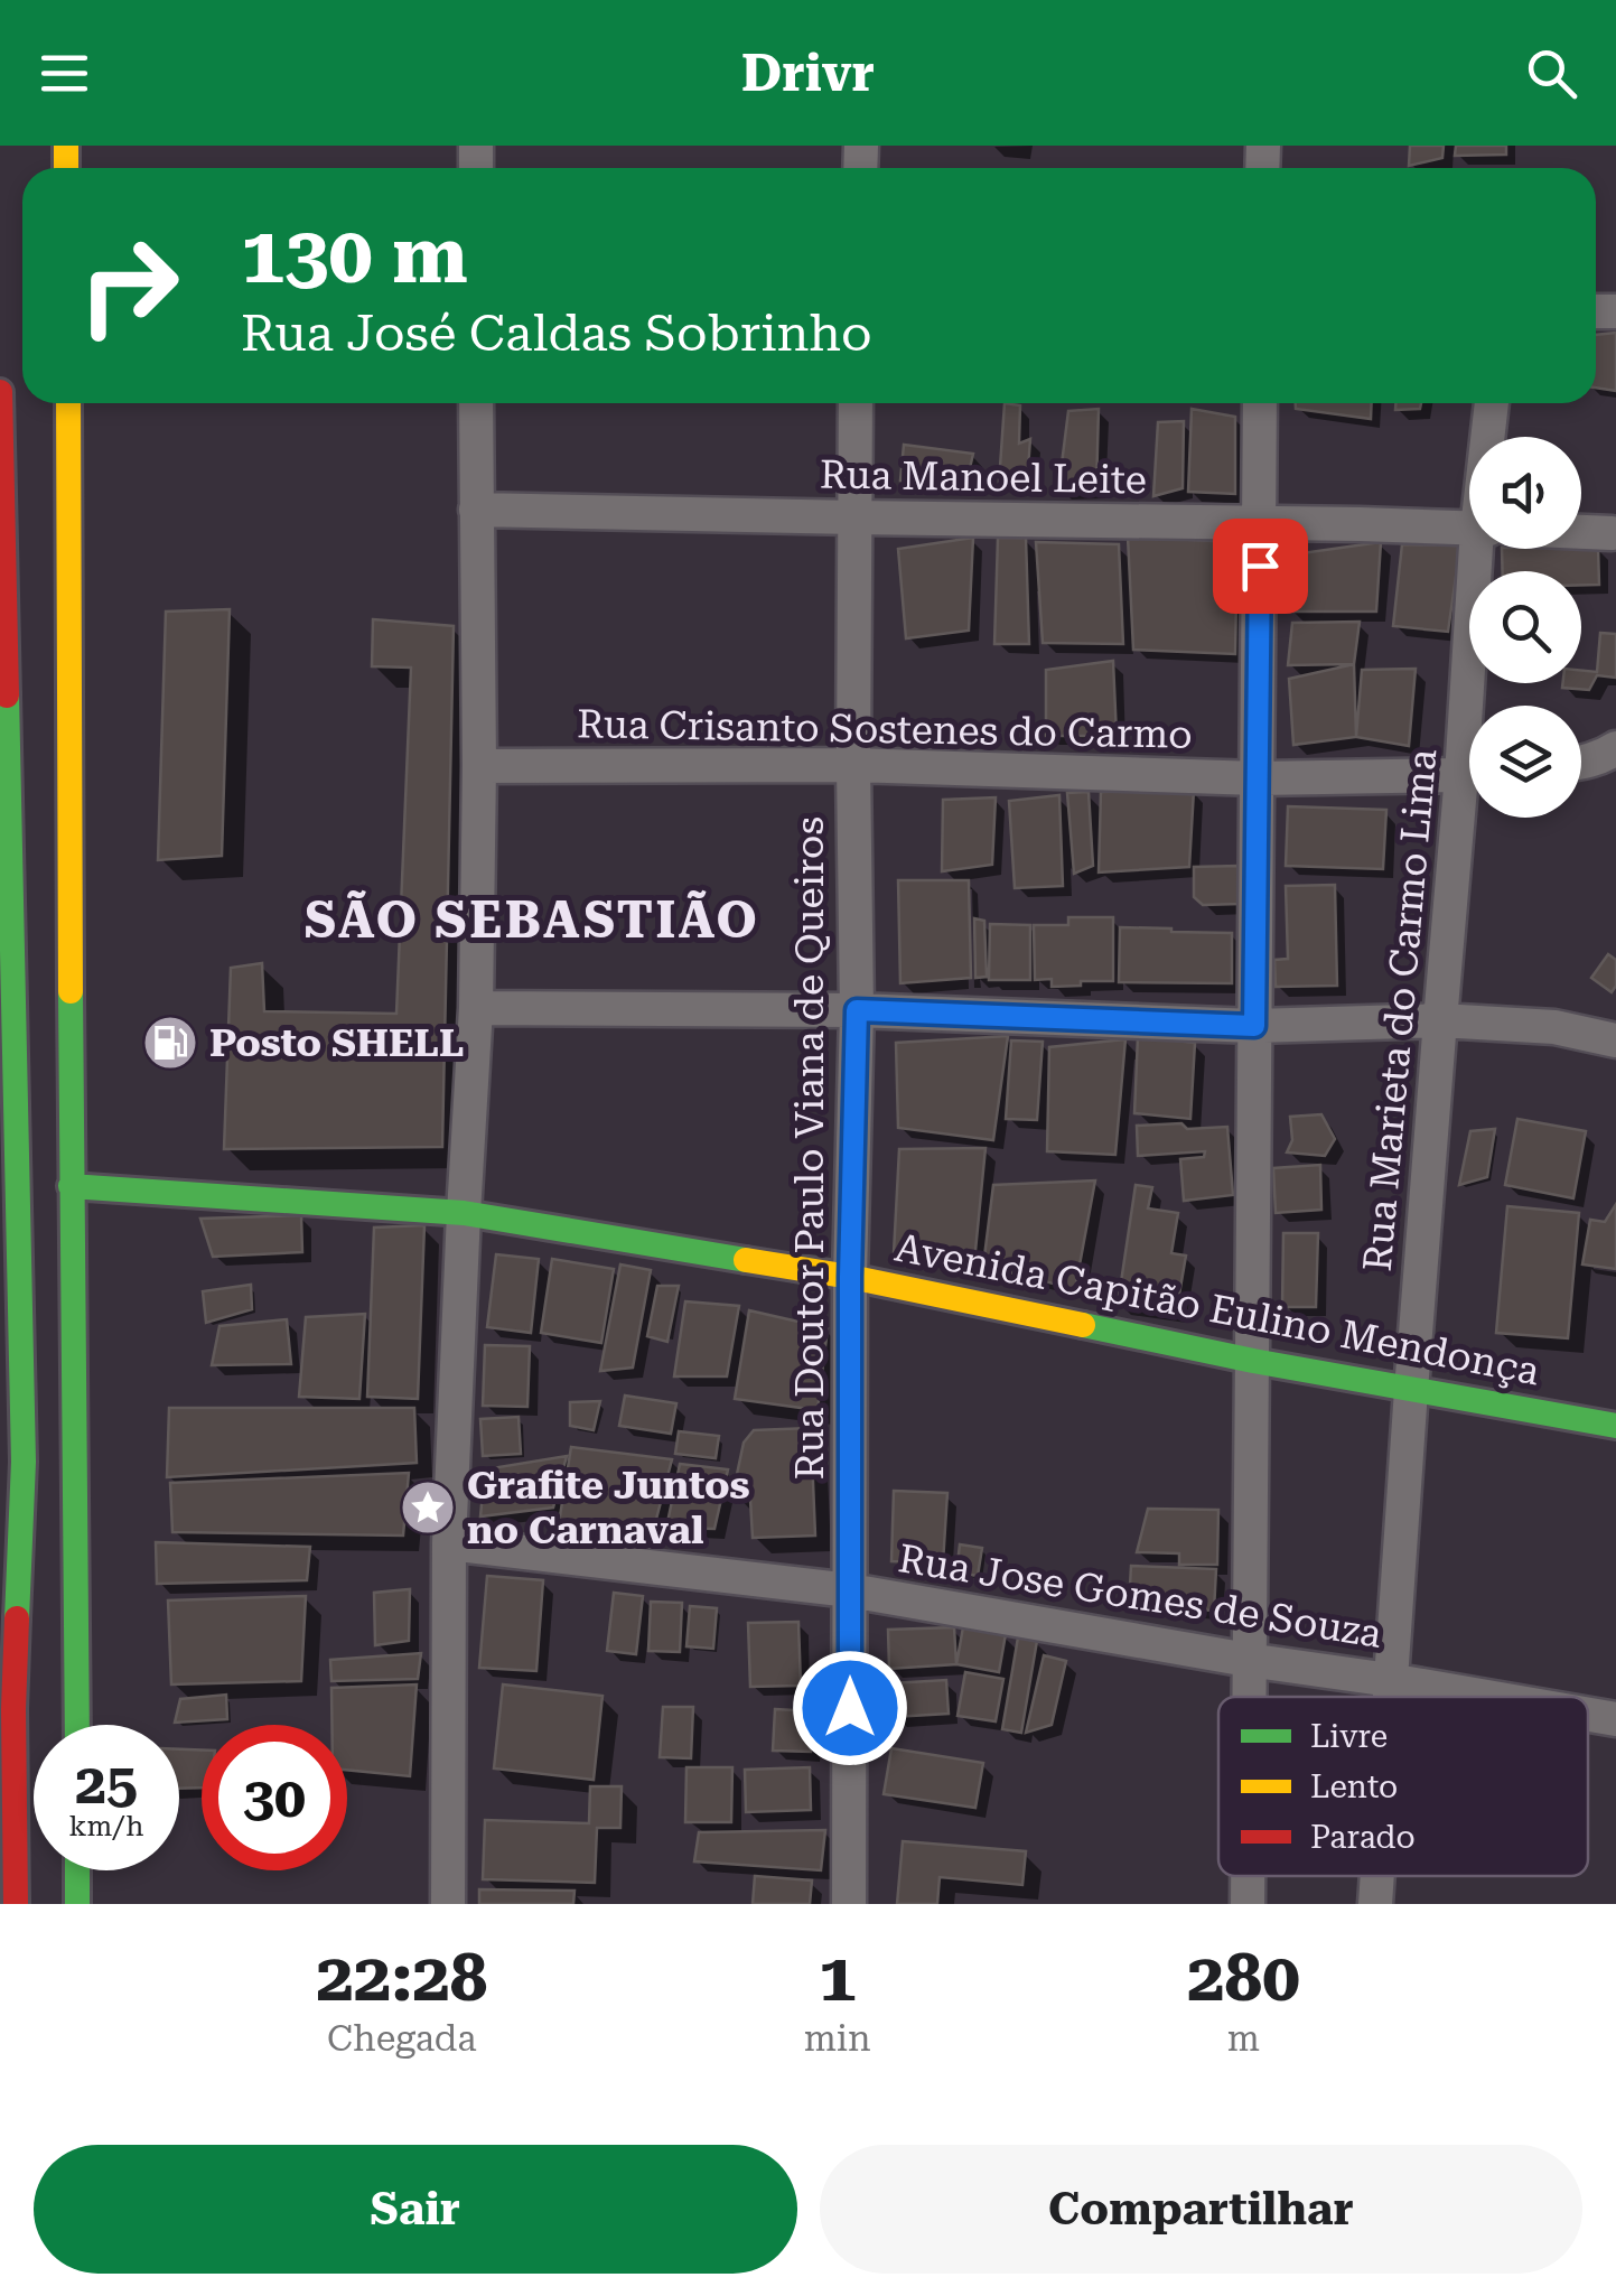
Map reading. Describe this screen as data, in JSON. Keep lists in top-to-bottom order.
{
  "streets": {
    "main road": ["Avenida Capitão Eulino Mendonça"],
    "street": [
      "Rua Manoel Leite",
      "Rua Crisanto Sostenes do Carmo",
      "Rua Marieta do Carmo Lima",
      "Rua Doutor Paulo Viana de Queiros",
      "Rua Jose Gomes de Souza"
    ]
  },
  "crossings": [
    ["Rua Manoel Leite", "Rua Doutor Paulo Viana de Queiros"],
    ["Rua Crisanto Sostenes do Carmo", "Rua Doutor Paulo Viana de Queiros"],
    ["Rua Marieta do Carmo Lima", "Avenida Capitão Eulino Mendonça"],
    ["Rua Marieta do Carmo Lima", "Rua Jose Gomes de Souza"],
    ["Rua Doutor Paulo Viana de Queiros", "Avenida Capitão Eulino Mendonça"],
    ["Rua Doutor Paulo Viana de Queiros", "Rua Jose Gomes de Souza"]
  ],
  "districts": ["SÃO SEBASTIÃO"],
  "places": {
    "fuel station": ["Posto SHELL"],
    "place": ["Grafite Juntos no Carnaval"]
  },
  "legend": ["Livre", "Lento", "Parado"],
  "page": {
    "header": "Drivr",
    "turn": ["130 m", "Rua José Caldas Sobrinho"],
    "speed": "25 km/h",
    "limit": "30",
    "eta": [
      "22:28",
      "Chegada",
      "1",
      "min",
      "280",
      "m"
    ],
    "buttons": ["Sair", "Compartilhar"]
  }
}
